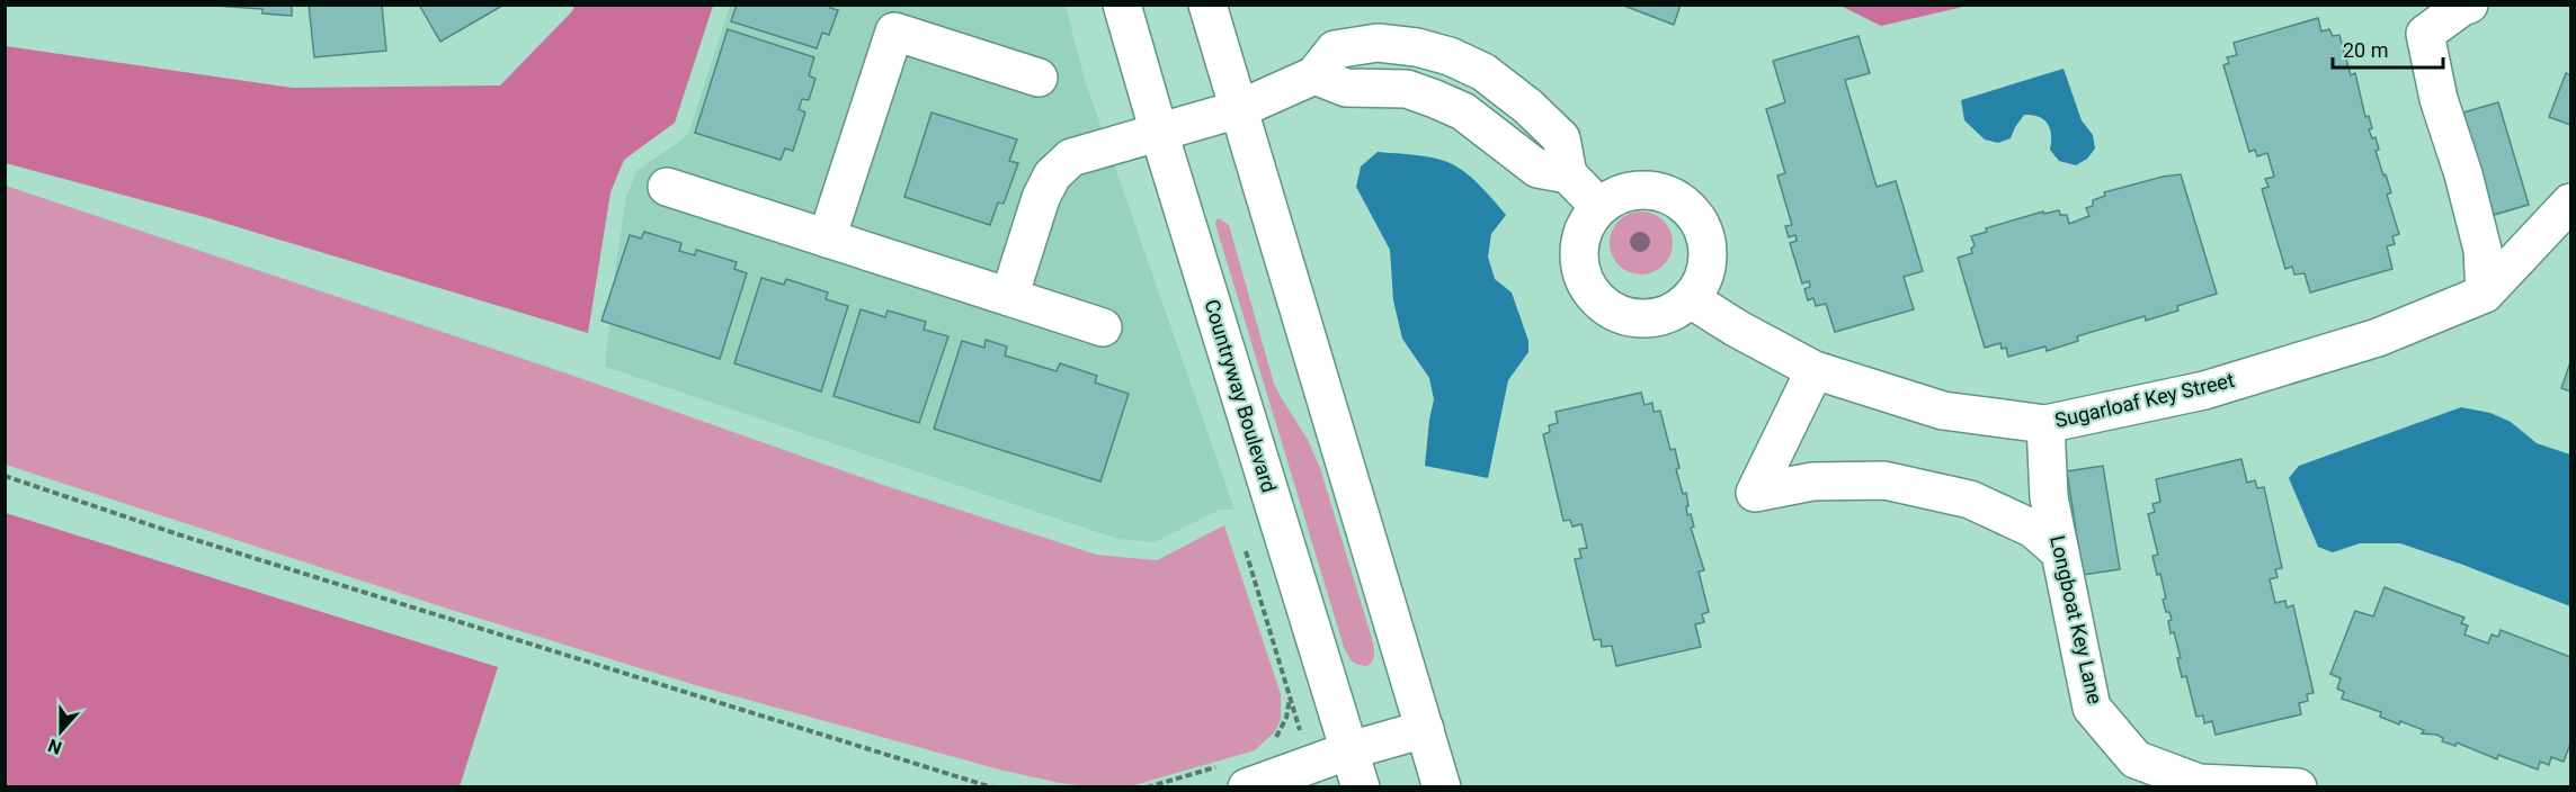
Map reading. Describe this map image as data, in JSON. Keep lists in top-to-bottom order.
{
  "streets": {
    "street": ["Countryway Boulevard", "Sugarloaf Key Street", "Longboat Key Lane"]
  },
  "crossings": [
    ["Sugarloaf Key Street", "Longboat Key Lane"]
  ],
  "scale_bar": "20 m",
  "north": "bottom"
}
